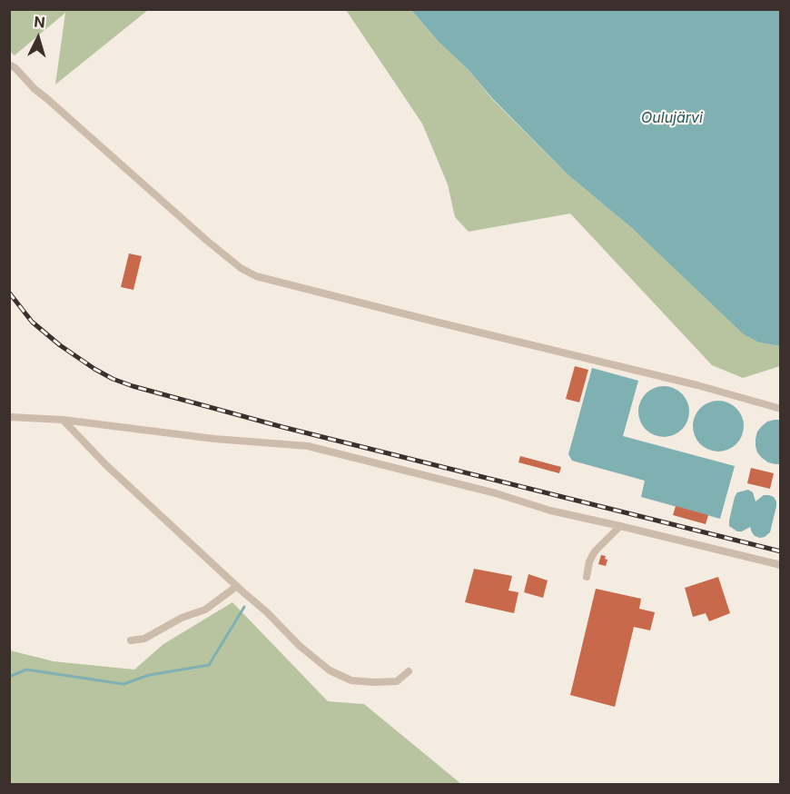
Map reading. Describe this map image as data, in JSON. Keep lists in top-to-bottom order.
{
  "water": ["Oulujärvi"],
  "north": "top"
}
